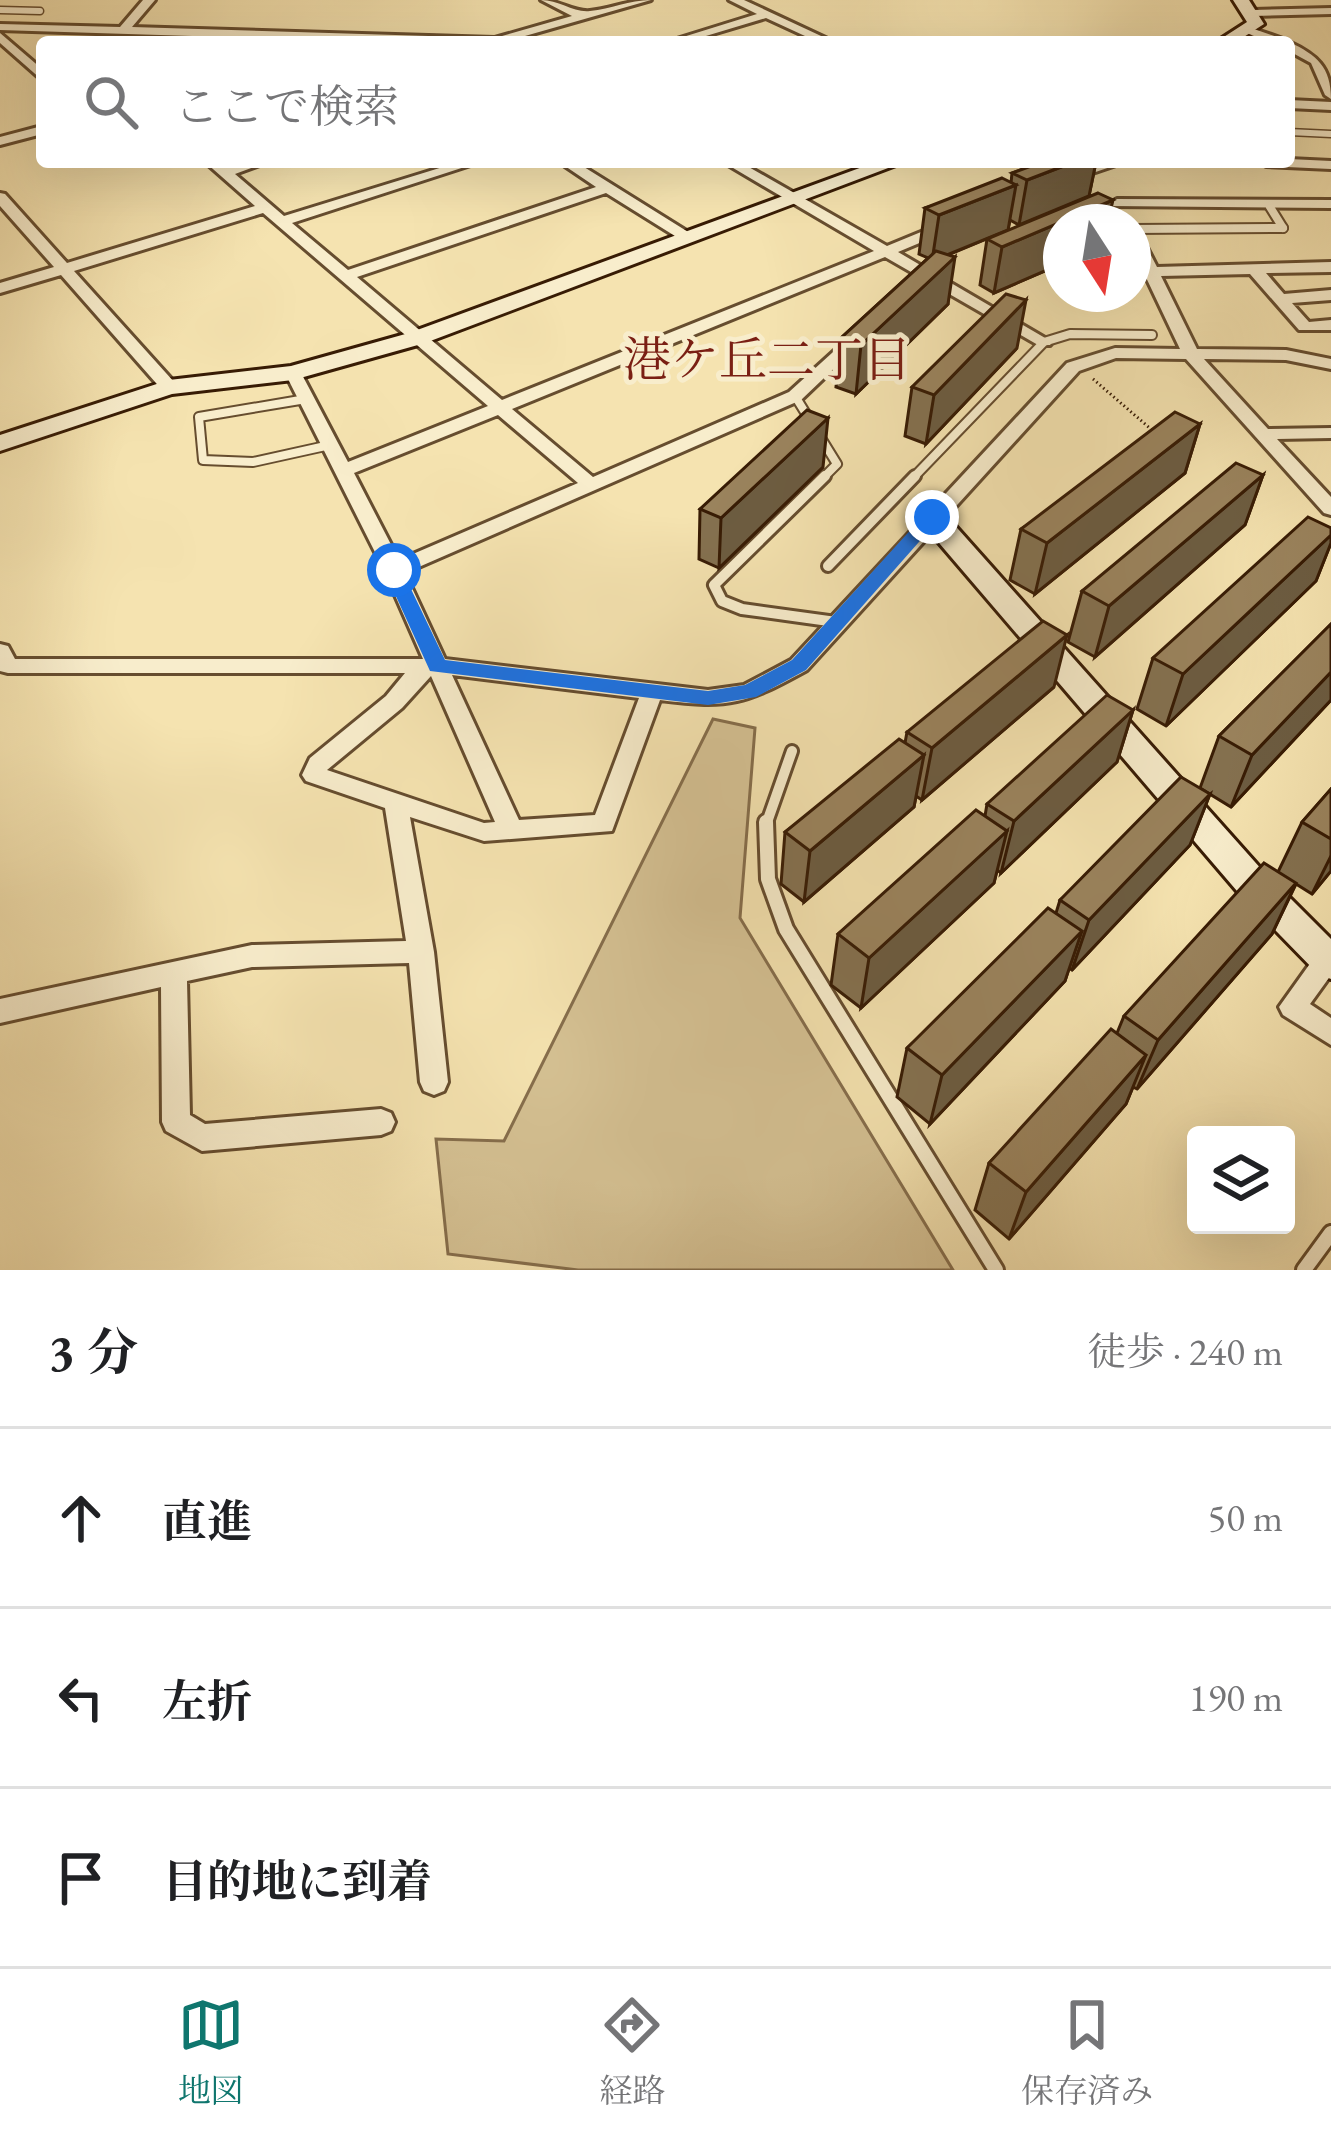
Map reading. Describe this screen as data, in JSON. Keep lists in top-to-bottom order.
{
  "districts": ["港ケ丘二丁目"],
  "north": "bottom",
  "page": {
    "search": "ここで検索",
    "heading": ["3 分", "徒歩 · 240 m"],
    "list": [
      ["直進", "50 m"],
      ["左折", "190 m"],
      "目的地に到着"
    ],
    "nav": ["地図", "経路", "保存済み"]
  }
}
